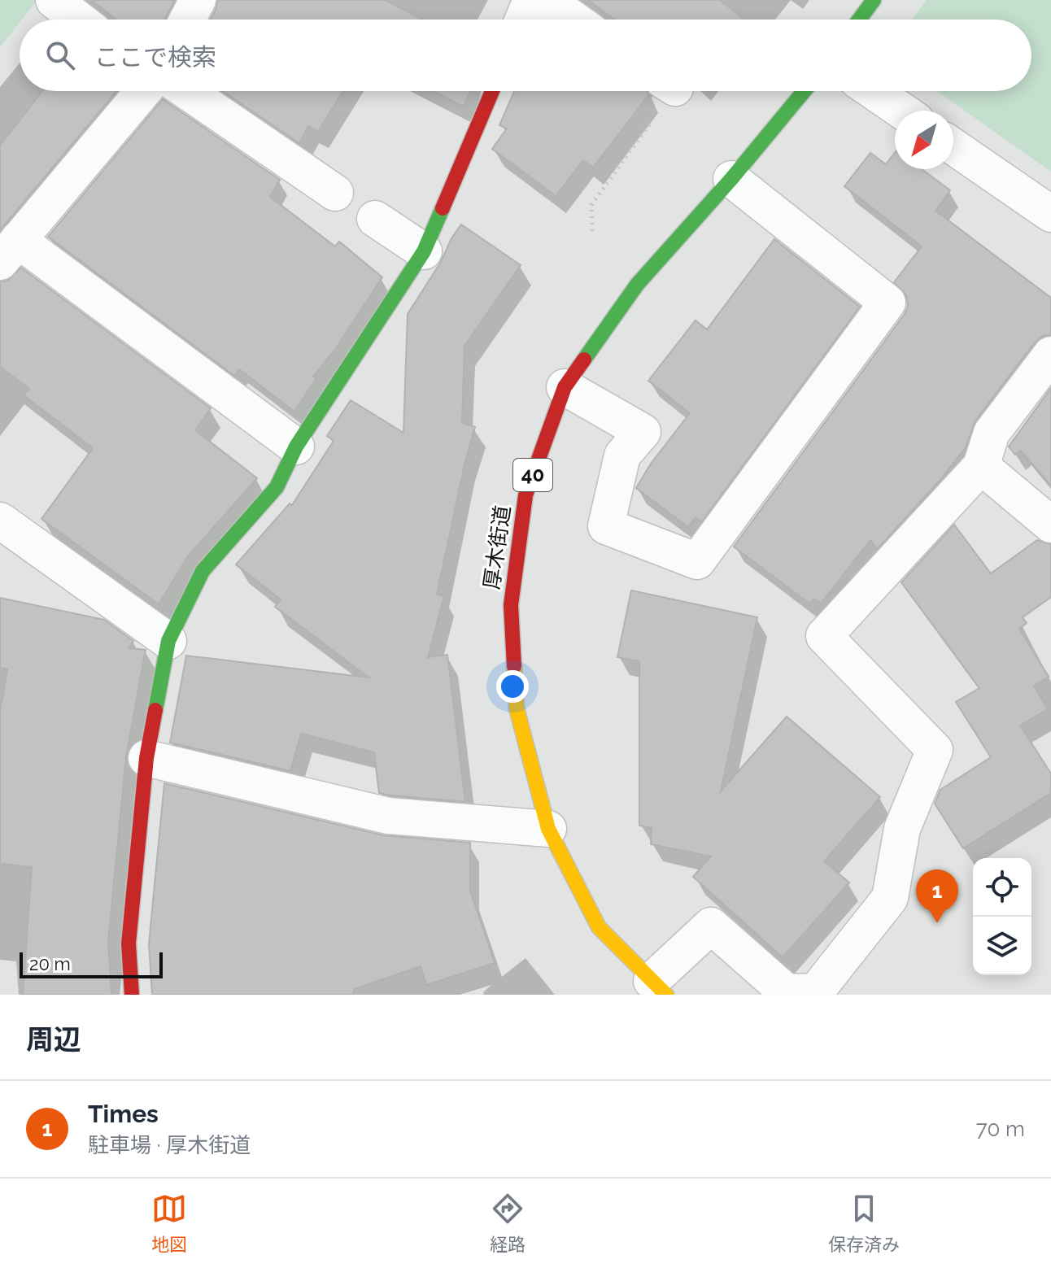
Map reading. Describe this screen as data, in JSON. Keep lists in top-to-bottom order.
{
  "streets": {
    "main road": ["40", "厚木街道"]
  },
  "scale_bar": "20 m",
  "north": "bottom left",
  "page": {
    "search": "ここで検索",
    "pins": "1",
    "scale": "20 m",
    "heading": "周辺",
    "list": [
      {
        "mark": "1",
        "name": "Times",
        "note": "駐車場 · 厚木街道",
        "value": "70 m"
      }
    ],
    "nav": ["地図", "経路", "保存済み"]
  }
}
